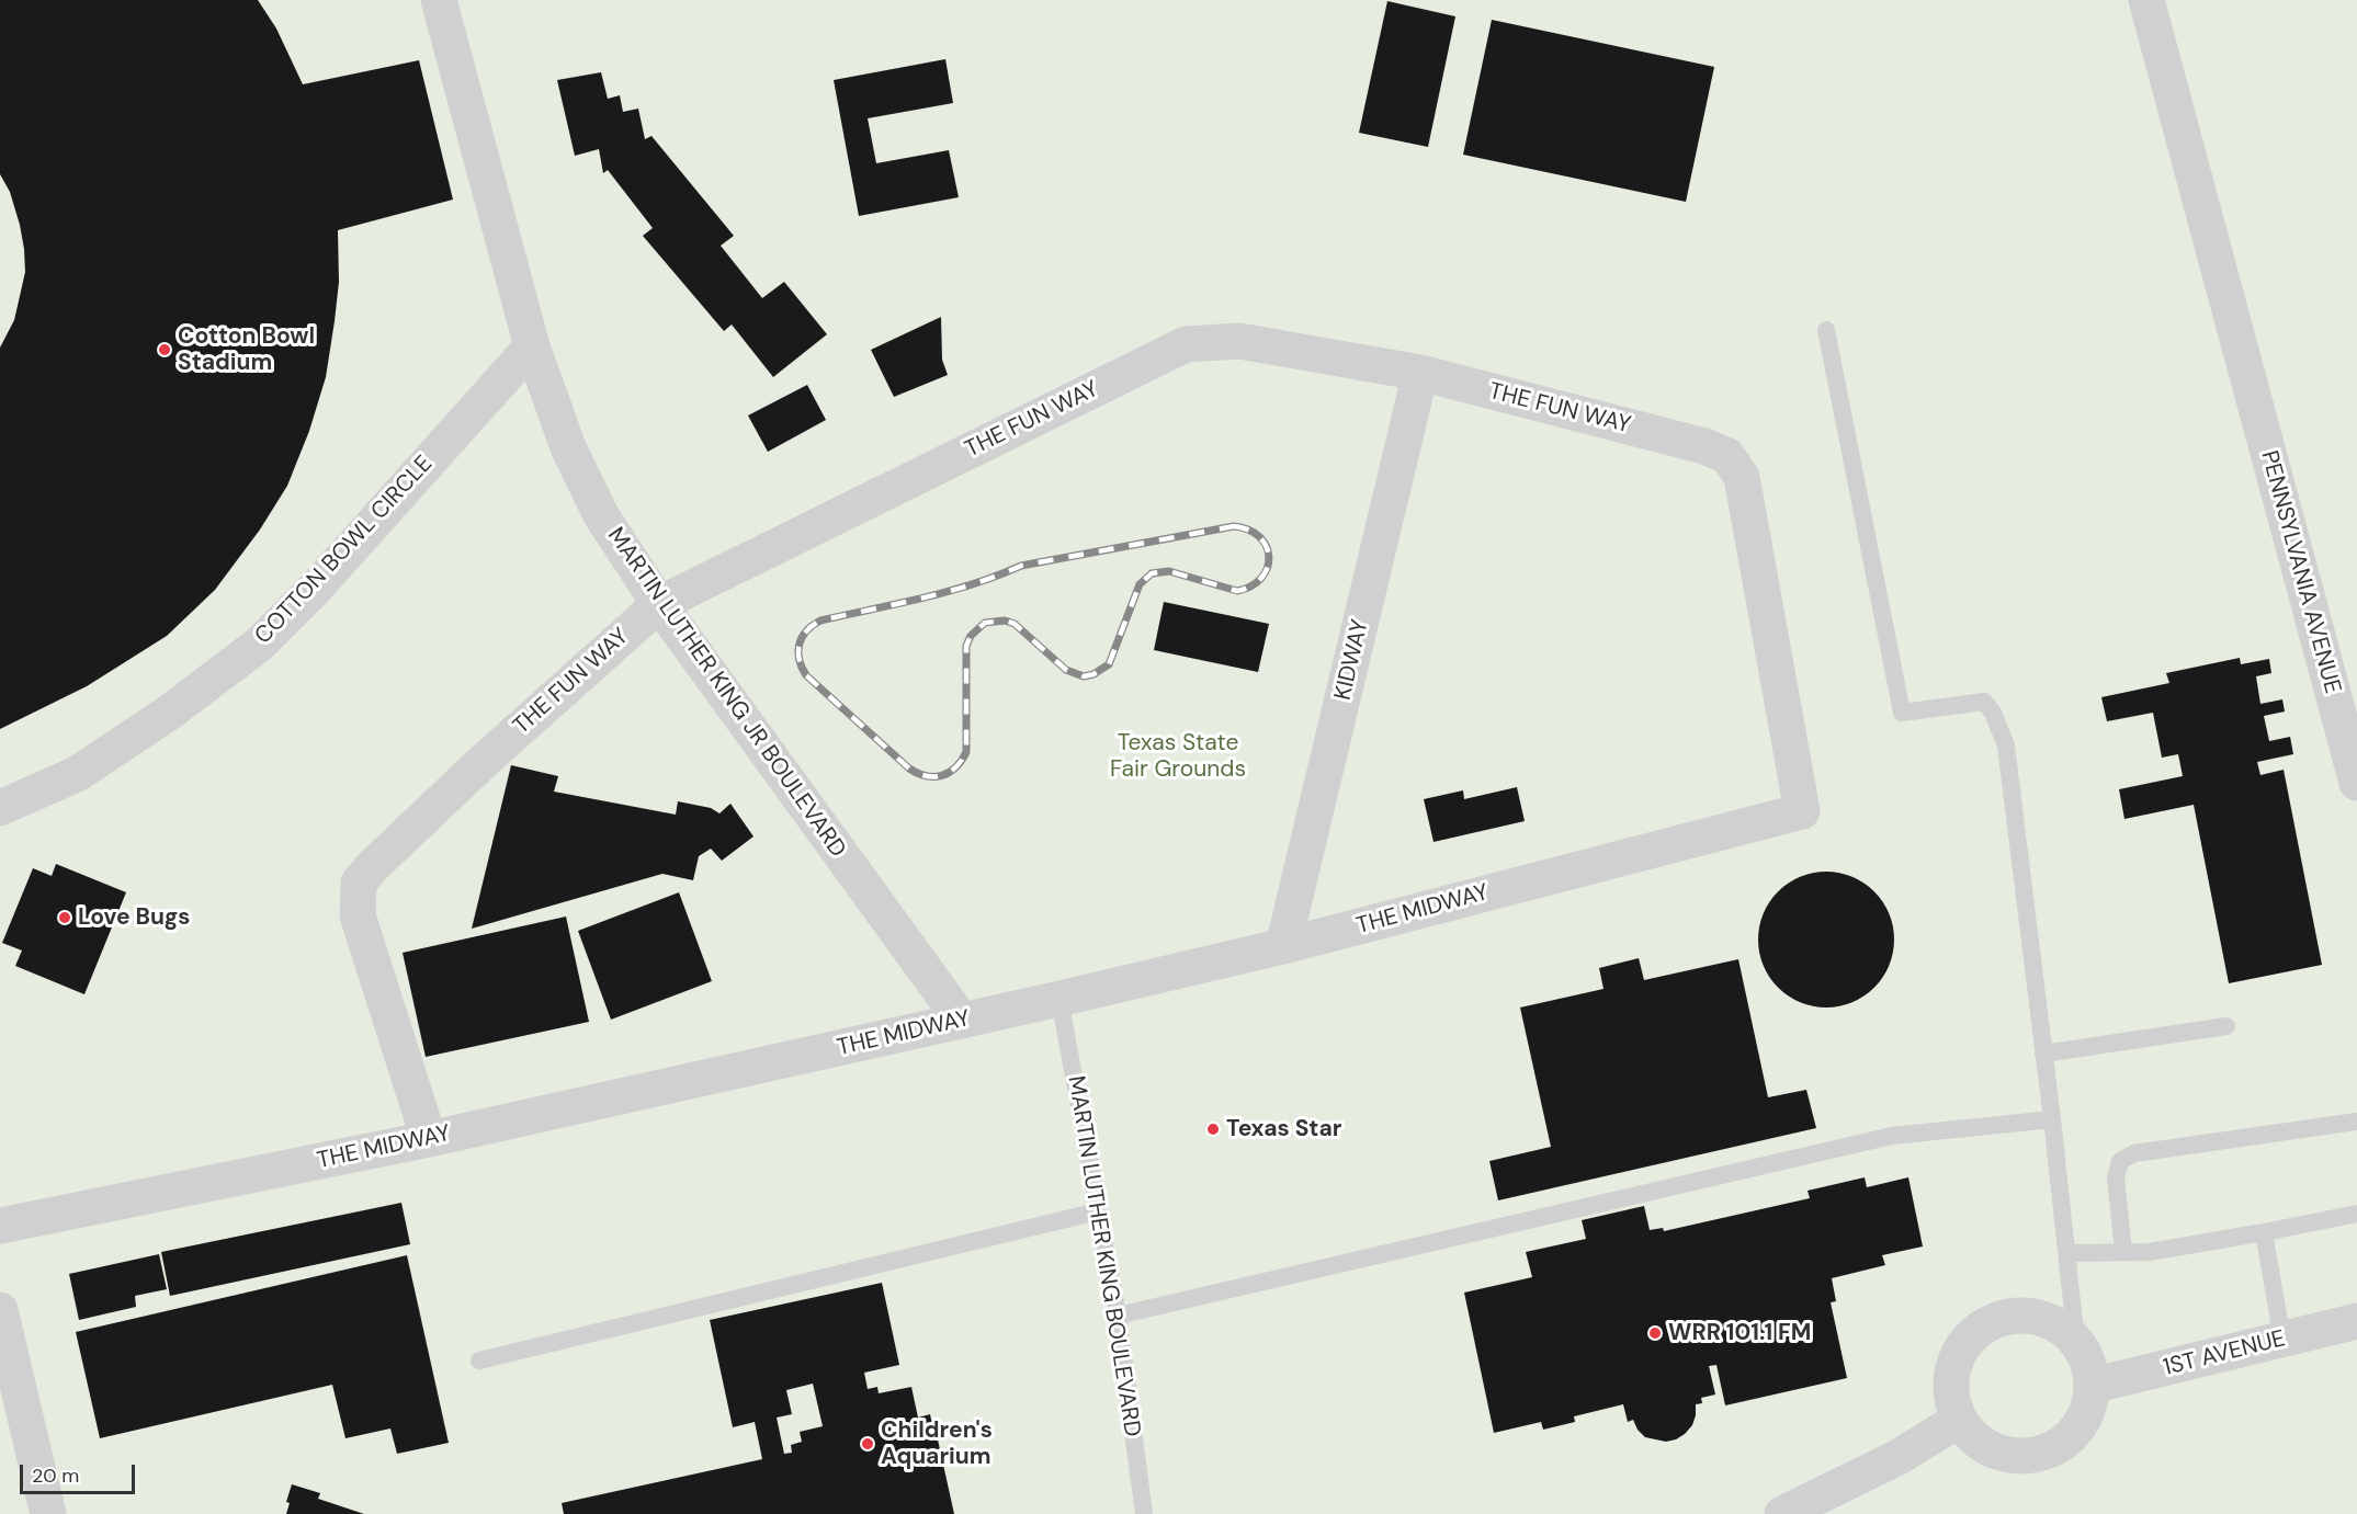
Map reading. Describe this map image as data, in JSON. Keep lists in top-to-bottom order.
{
  "streets": {
    "street": [
      "THE FUN WAY",
      "COTTON BOWL CIRCLE",
      "PENNSYLVANIA AVENUE",
      "KIDWAY",
      "MARTIN LUTHER KING JR BOULEVARD",
      "THE MIDWAY",
      "1ST AVENUE"
    ],
    "lane": ["MARTIN LUTHER KING BOULEVARD"]
  },
  "crossings": [
    ["THE FUN WAY", "KIDWAY"],
    ["THE FUN WAY", "MARTIN LUTHER KING JR BOULEVARD"],
    ["THE FUN WAY", "THE MIDWAY"],
    ["COTTON BOWL CIRCLE", "MARTIN LUTHER KING JR BOULEVARD"],
    ["KIDWAY", "THE MIDWAY"],
    ["MARTIN LUTHER KING JR BOULEVARD", "THE MIDWAY"],
    ["THE MIDWAY", "MARTIN LUTHER KING BOULEVARD"]
  ],
  "parks": ["Texas State Fair Grounds"],
  "places": [
    "Cotton Bowl Stadium",
    "Love Bugs",
    "Texas Star",
    "WRR 101.1 FM",
    "Children's Aquarium"
  ],
  "scale_bar": "20 m"
}
